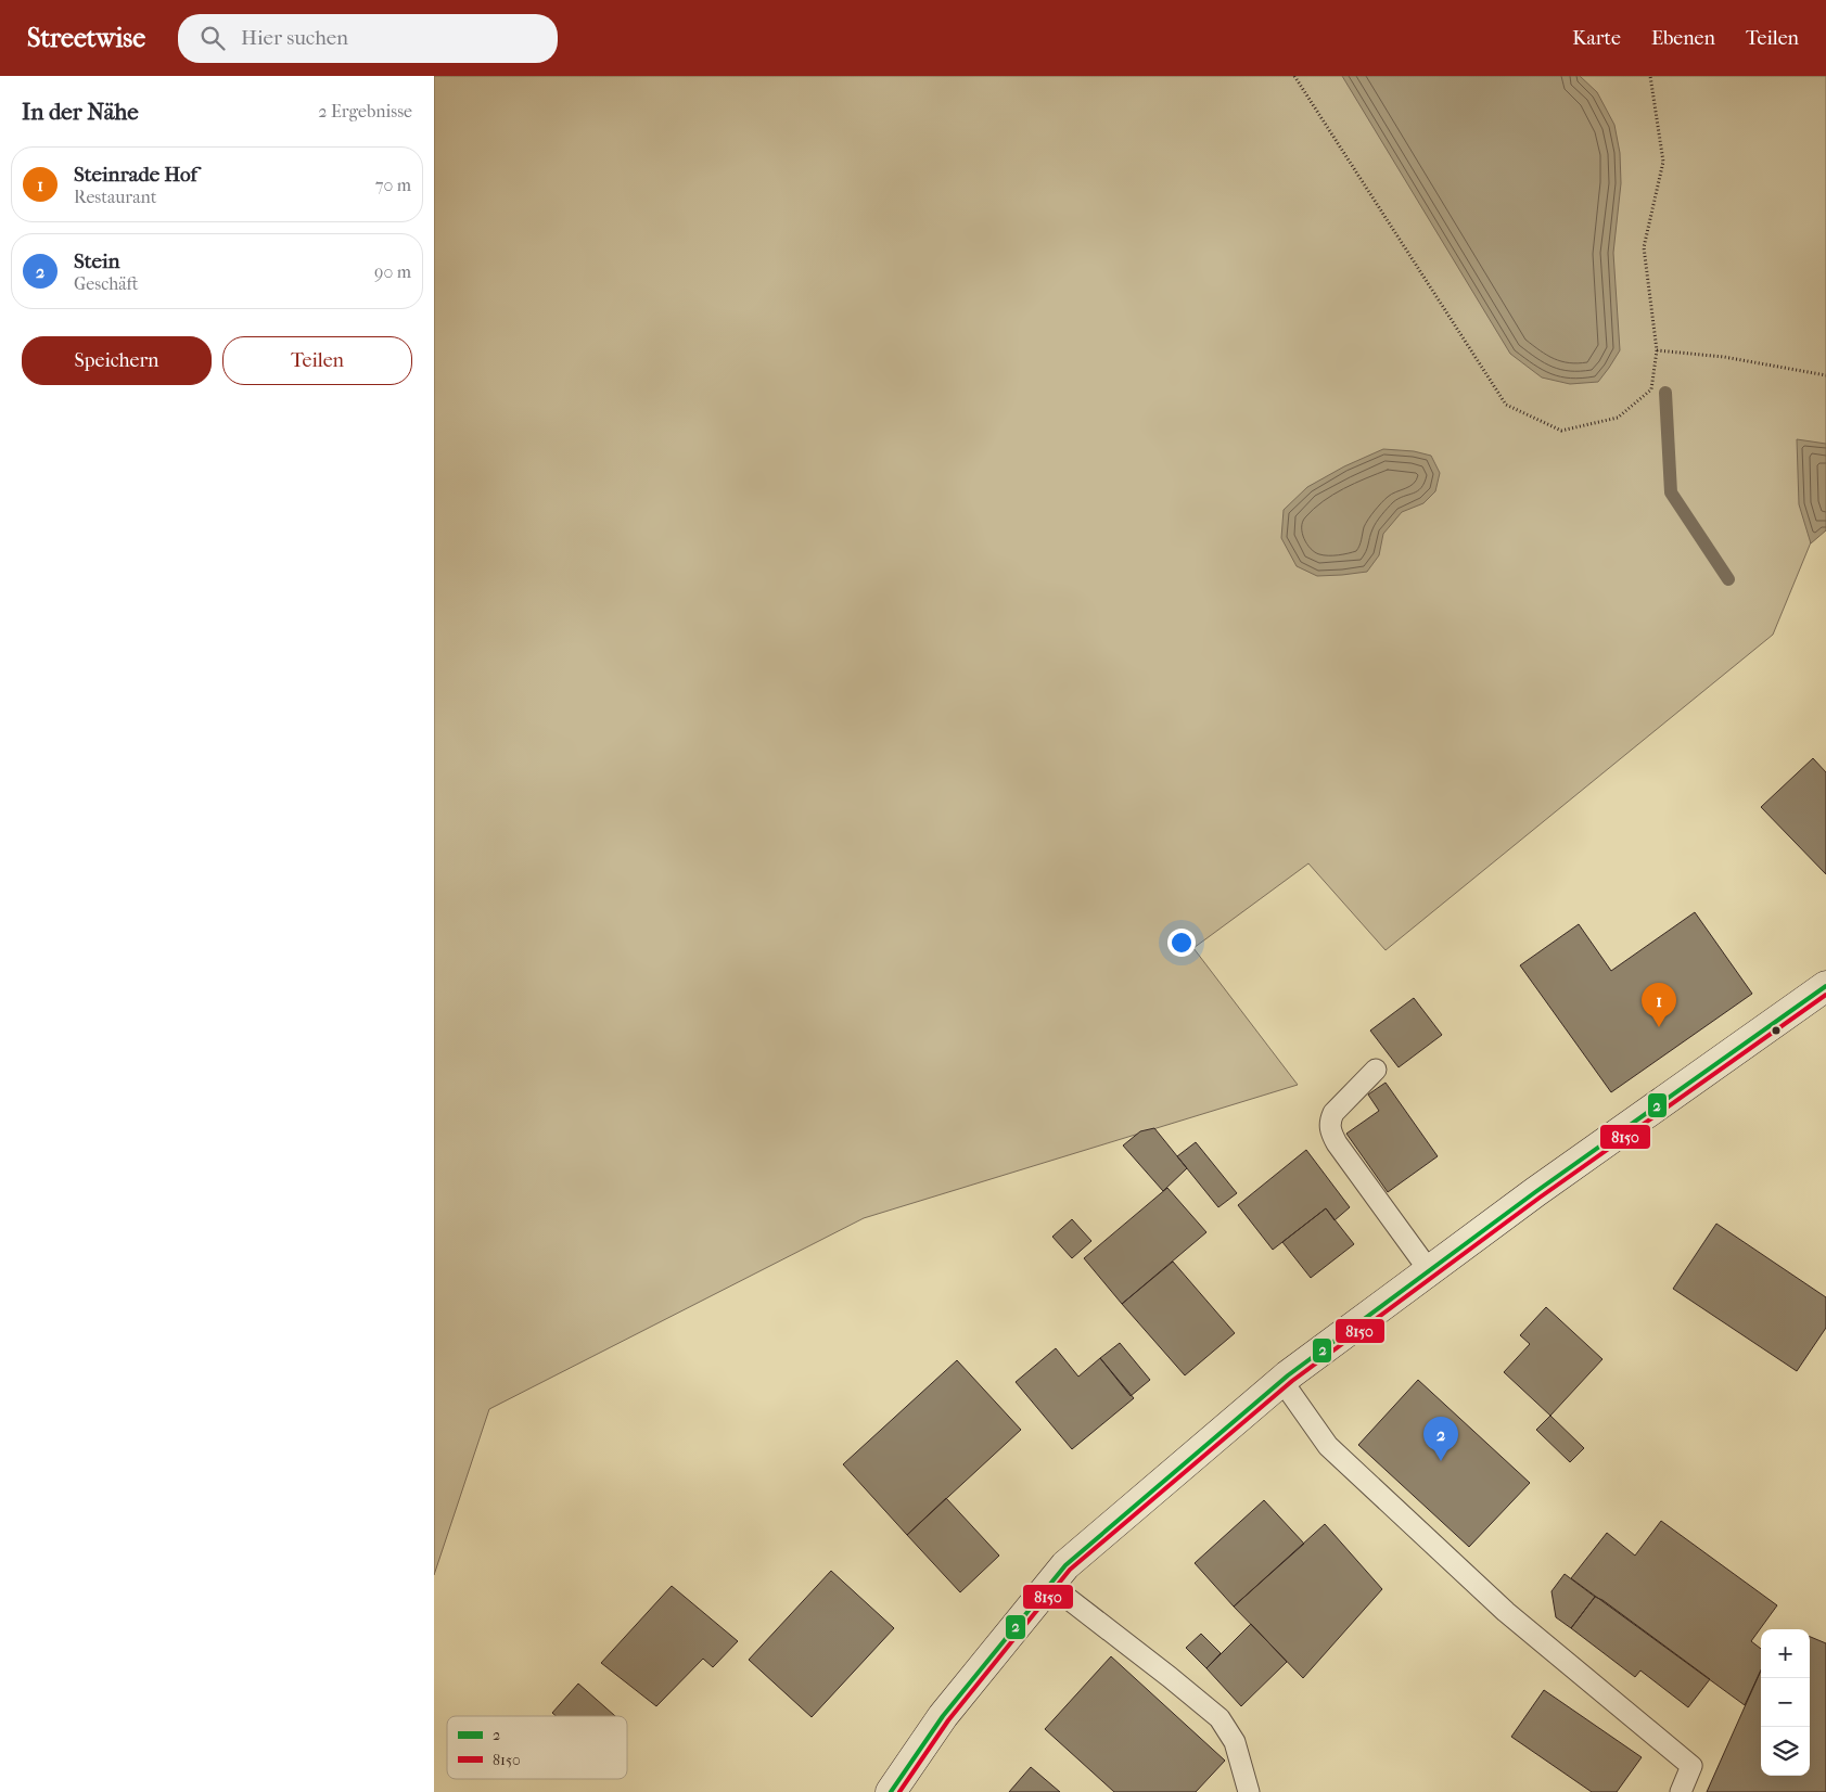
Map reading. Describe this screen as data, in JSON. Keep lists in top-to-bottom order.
{
  "lines": ["transit line 2", "transit line 8150"],
  "legend": ["2", "8150"],
  "page": {
    "header": "Streetwise",
    "search": "Hier suchen",
    "nav": ["Karte", "Ebenen", "Teilen"],
    "heading": ["In der Nähe", "2 Ergebnisse"],
    "list": [
      {
        "mark": "1",
        "name": "Steinrade Hof",
        "note": "Restaurant",
        "value": "70 m"
      },
      {
        "mark": "2",
        "name": "Stein",
        "note": "Geschäft",
        "value": "90 m"
      }
    ],
    "buttons": ["Speichern", "Teilen"],
    "pins": ["1", "2"],
    "map_buttons": ["+", "−"]
  }
}
